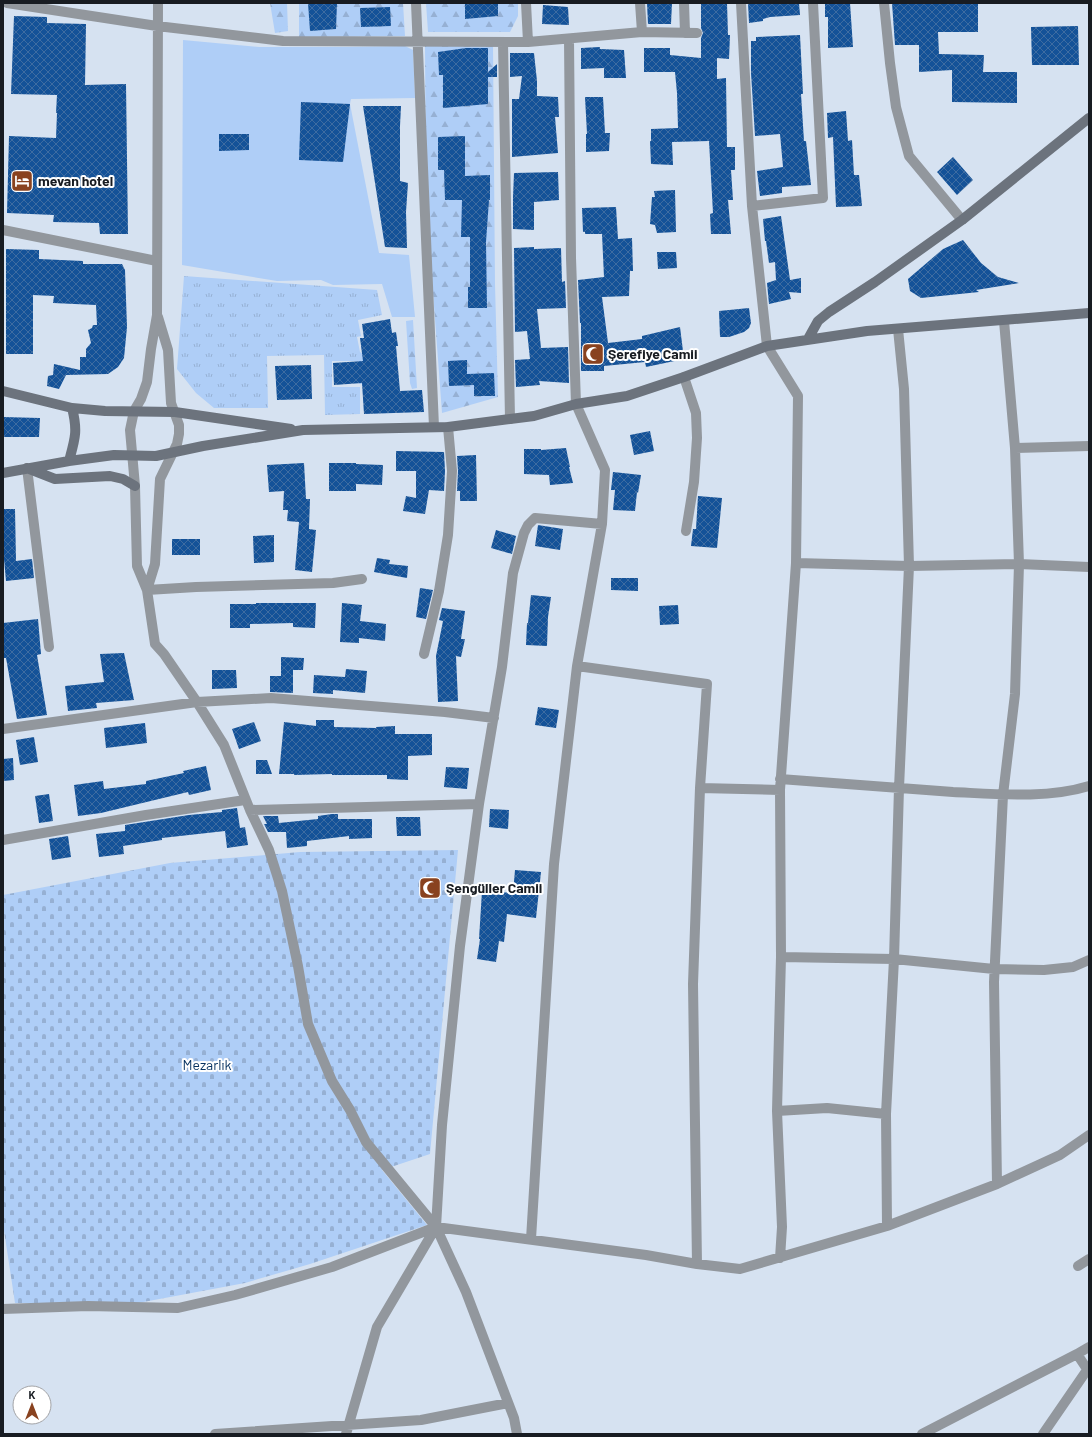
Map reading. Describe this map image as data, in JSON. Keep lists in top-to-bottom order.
{
  "parks": ["Mezarlık"],
  "places": {
    "hotel": ["mevan hotel"],
    "mosque": ["Şerefiye Camii", "Şengüller Camii"]
  },
  "north": "top"
}
